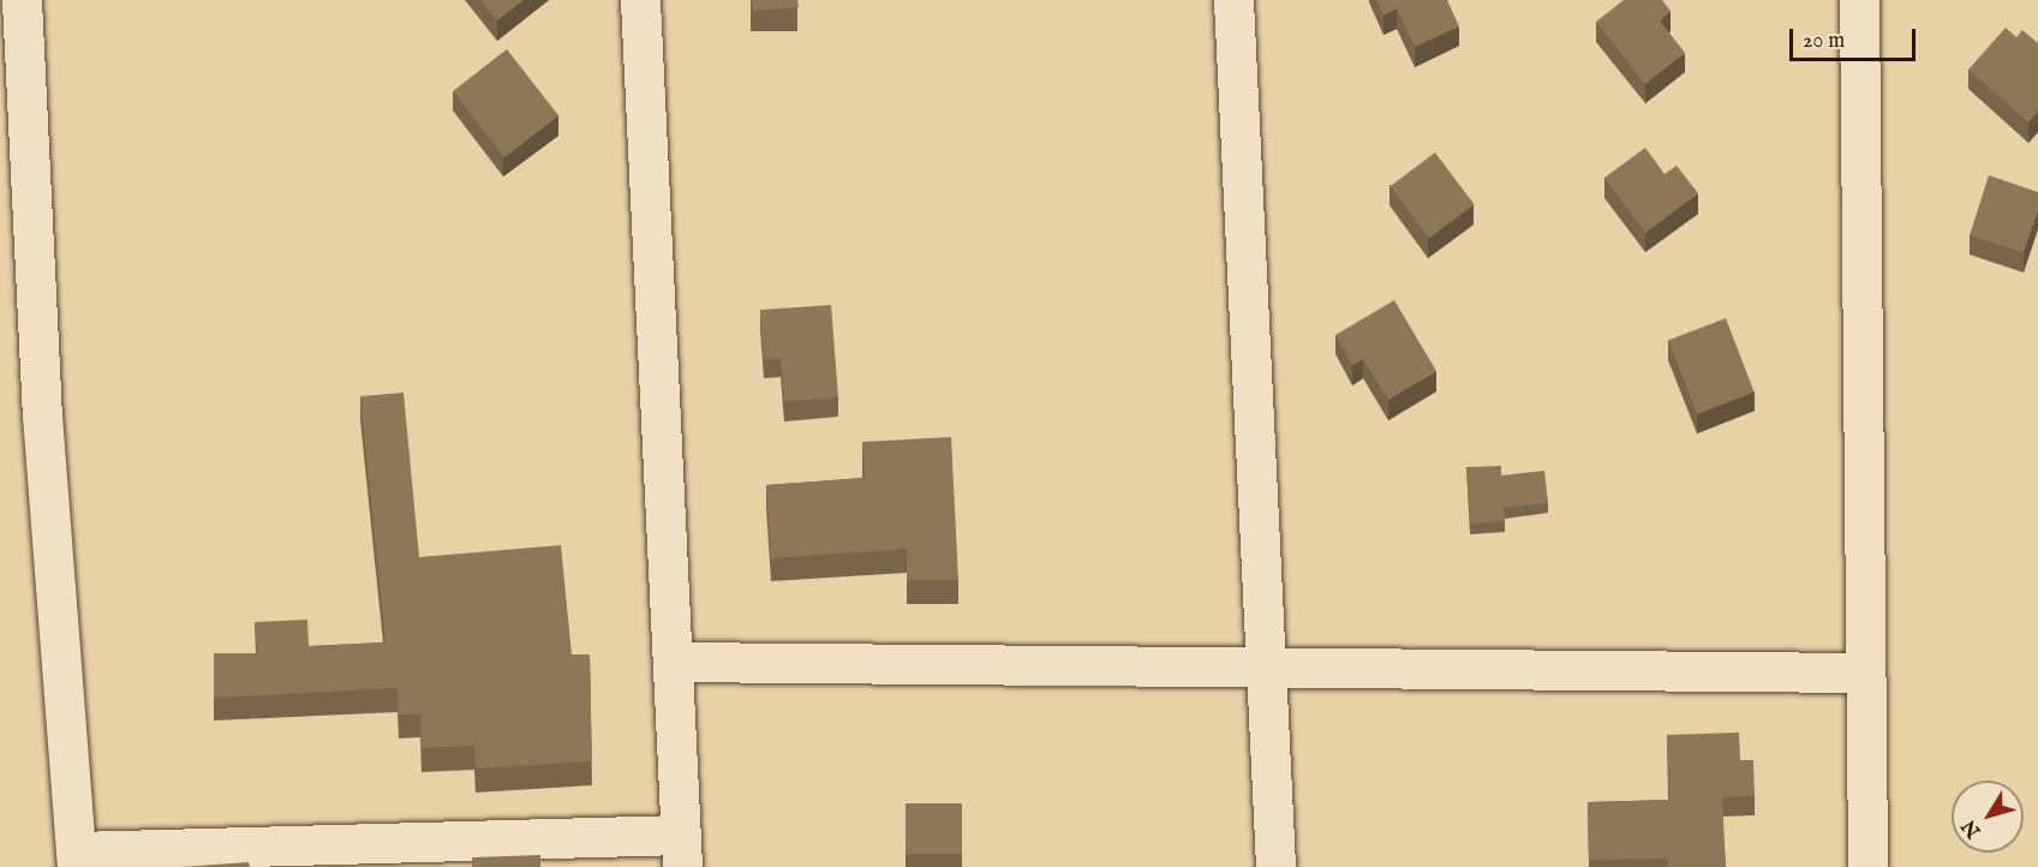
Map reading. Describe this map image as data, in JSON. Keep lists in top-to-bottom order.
{
  "scale_bar": "20 m",
  "north": "bottom left"
}
